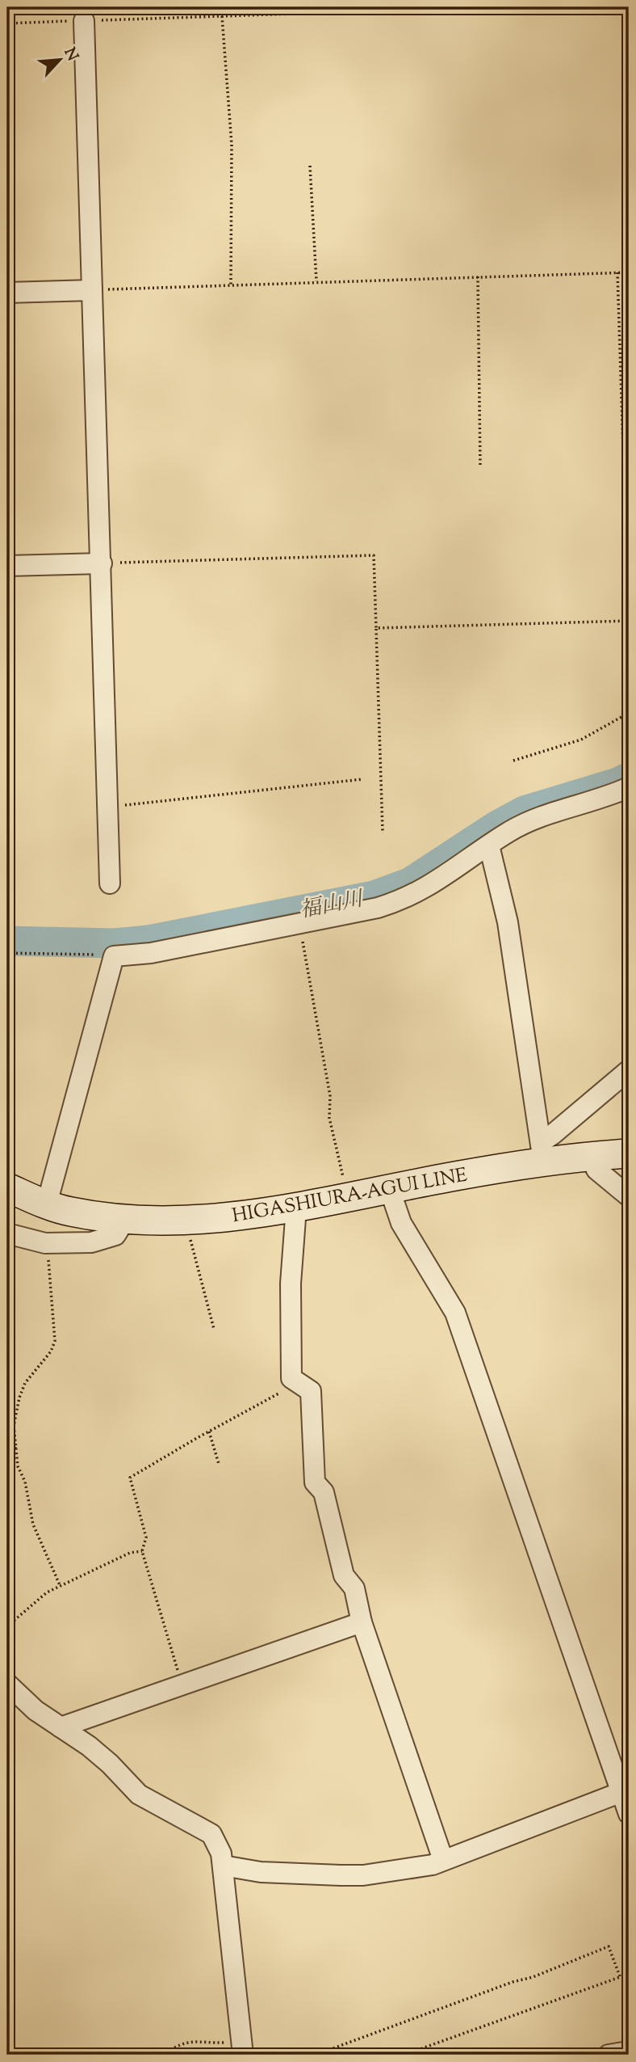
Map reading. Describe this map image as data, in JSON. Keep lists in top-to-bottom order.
{
  "streets": {
    "main road": ["HIGASHIURA-AGUI LINE"]
  },
  "water": ["福山川"],
  "north": "top right"
}
